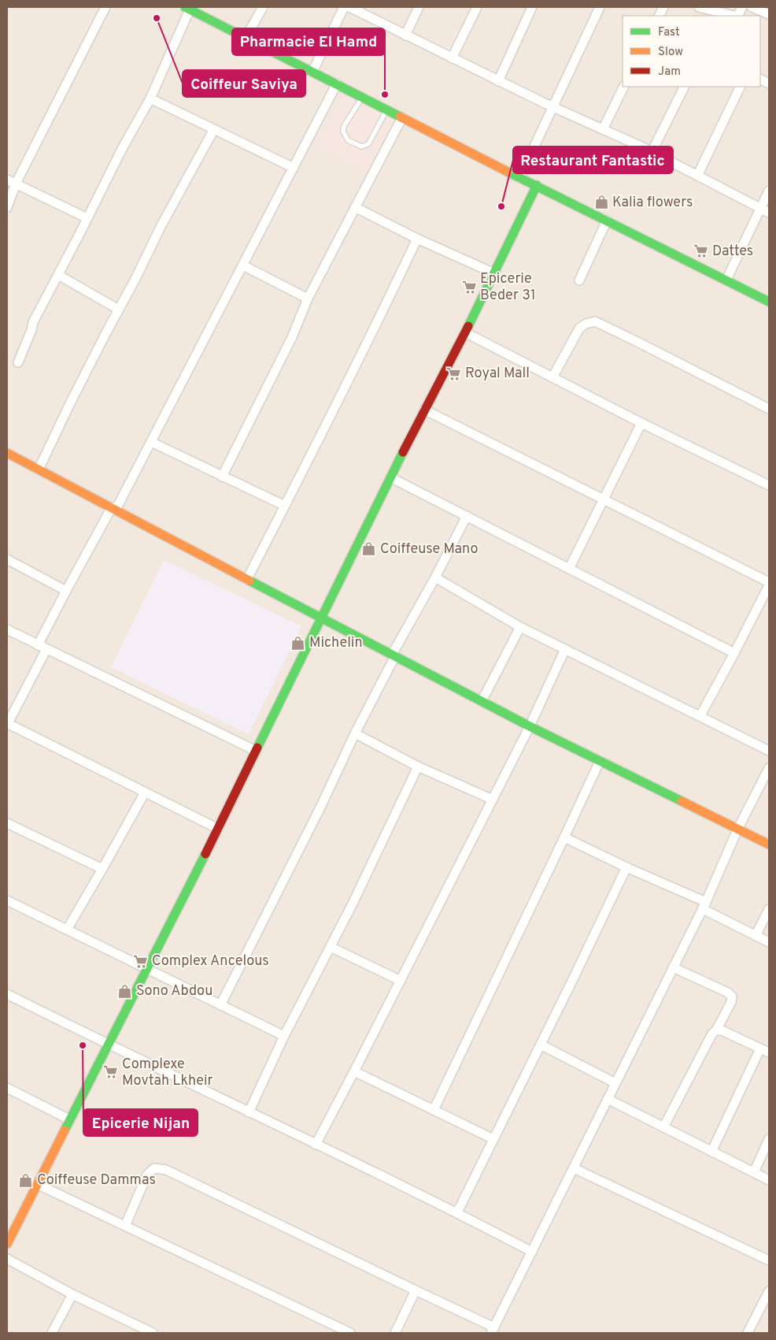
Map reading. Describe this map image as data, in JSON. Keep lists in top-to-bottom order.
{
  "places": {
    "other": [
      "Coiffeur Saviya",
      "Pharmacie El Hamd",
      "Restaurant Fantastic",
      "Epicerie Nijan"
    ],
    "shop": [
      "Kalia flowers",
      "Coiffeuse Mano",
      "Michelin",
      "Sono Abdou",
      "Coiffeuse Dammas"
    ],
    "supermarket": [
      "Dattes",
      "Epicerie Beder 31",
      "Royal Mall",
      "Complex Ancelous",
      "Complexe Movtah Lkheir"
    ]
  },
  "legend": ["Fast", "Slow", "Jam"]
}
